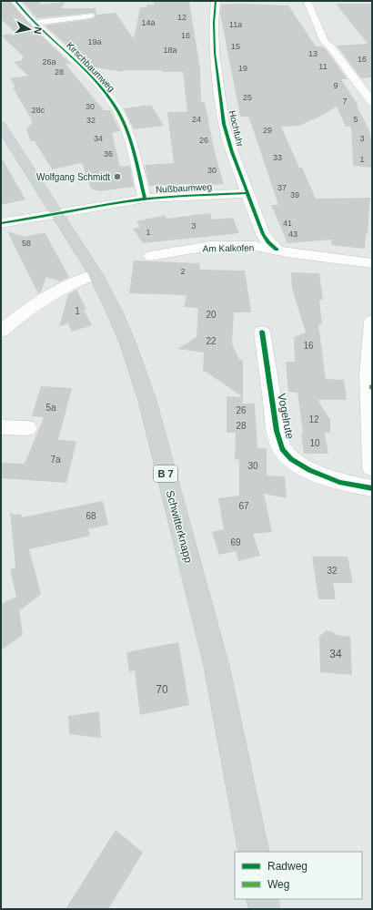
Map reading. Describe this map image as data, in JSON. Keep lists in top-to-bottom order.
{
  "streets": {
    "main road": ["B 7", "Schwitterknapp"],
    "street": [
      "Kirschbaumweg",
      "Hochfuhr",
      "Nußbaumweg",
      "Am Kalkofen",
      "Vogelrute"
    ]
  },
  "crossings": [
    ["Kirschbaumweg", "Nußbaumweg"],
    ["Hochfuhr", "Nußbaumweg"],
    ["Hochfuhr", "Am Kalkofen"],
    ["Nußbaumweg", "Schwitterknapp"]
  ],
  "places": ["Wolfgang Schmidt"],
  "house_numbers": [
    "12",
    "14a",
    "11a",
    "16",
    "19a",
    "15",
    "18a",
    "13",
    "16",
    "26a",
    "11",
    "19",
    "28",
    "9",
    "25",
    "7",
    "30",
    "28c",
    "24",
    "5",
    "32",
    "29",
    "34",
    "3",
    "26",
    "36",
    "33",
    "1",
    "30",
    "37",
    "39",
    "41",
    "3",
    "1",
    "43",
    "58",
    "2",
    "1",
    "20",
    "22",
    "16",
    "5a",
    "26",
    "12",
    "28",
    "10",
    "7a",
    "30",
    "67",
    "68",
    "69",
    "32",
    "34",
    "70"
  ],
  "legend": ["Radweg", "Weg"],
  "north": "right"
}
